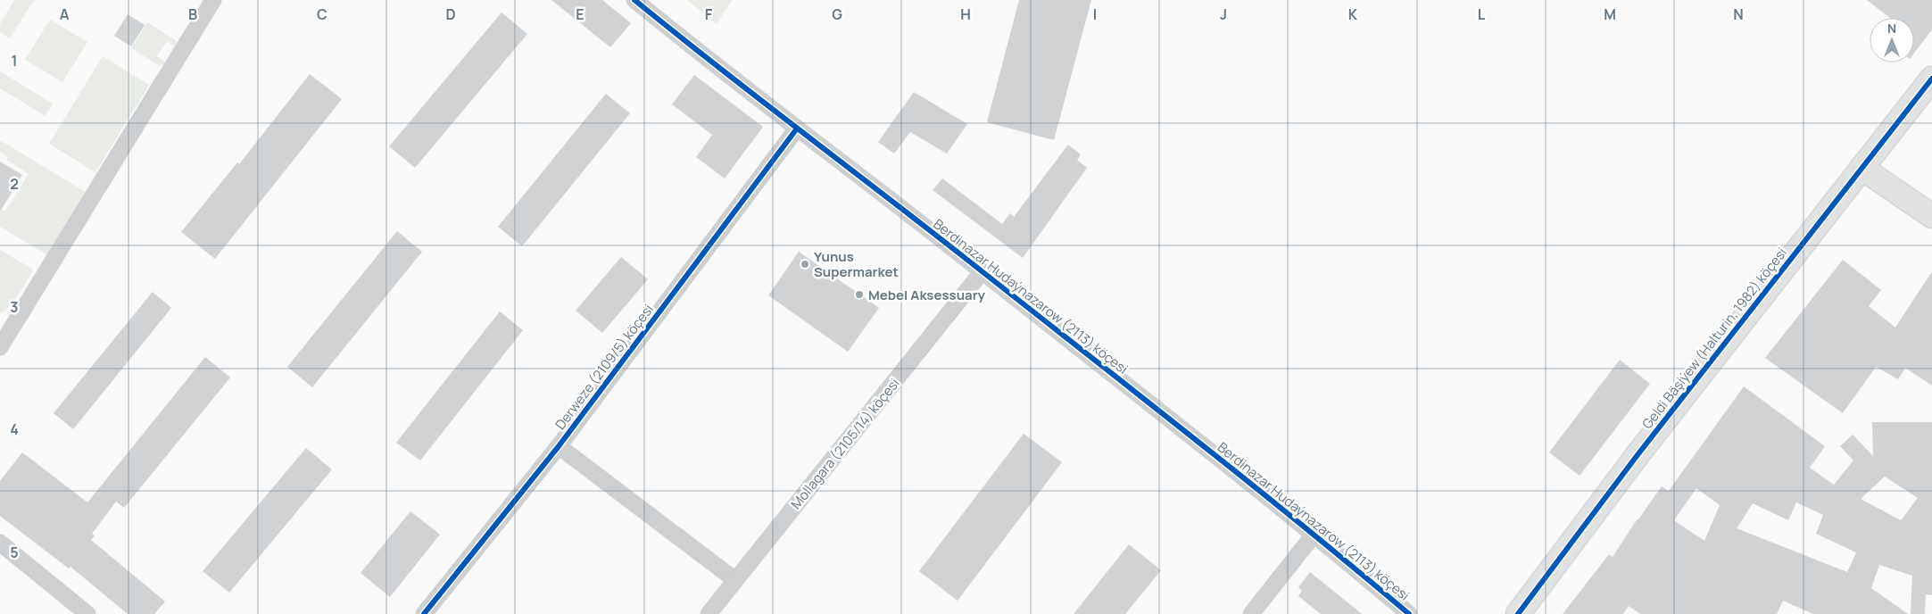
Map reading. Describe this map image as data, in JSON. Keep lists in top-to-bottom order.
{
  "streets": {
    "street": [
      "Berdinazar Hudaýnazarow (2113) köçesi",
      "Geldi Bäşiýew (Halturin, 1982) köçesi",
      "Derweze (2109/5) köçesi",
      "Mollagara (2105/14) köçesi"
    ]
  },
  "crossings": [
    ["Berdinazar Hudaýnazarow (2113) köçesi", "Derweze (2109/5) köçesi"],
    ["Berdinazar Hudaýnazarow (2113) köçesi", "Mollagara (2105/14) köçesi"]
  ],
  "places": ["Yunus Supermarket", "Mebel Aksessuary"],
  "north": "top",
  "grid": {
    "columns": [
      "A",
      "B",
      "C",
      "D",
      "E",
      "F",
      "G",
      "H",
      "I",
      "J",
      "K",
      "L",
      "M",
      "N"
    ],
    "rows": [
      "1",
      "2",
      "3",
      "4",
      "5"
    ]
  }
}
